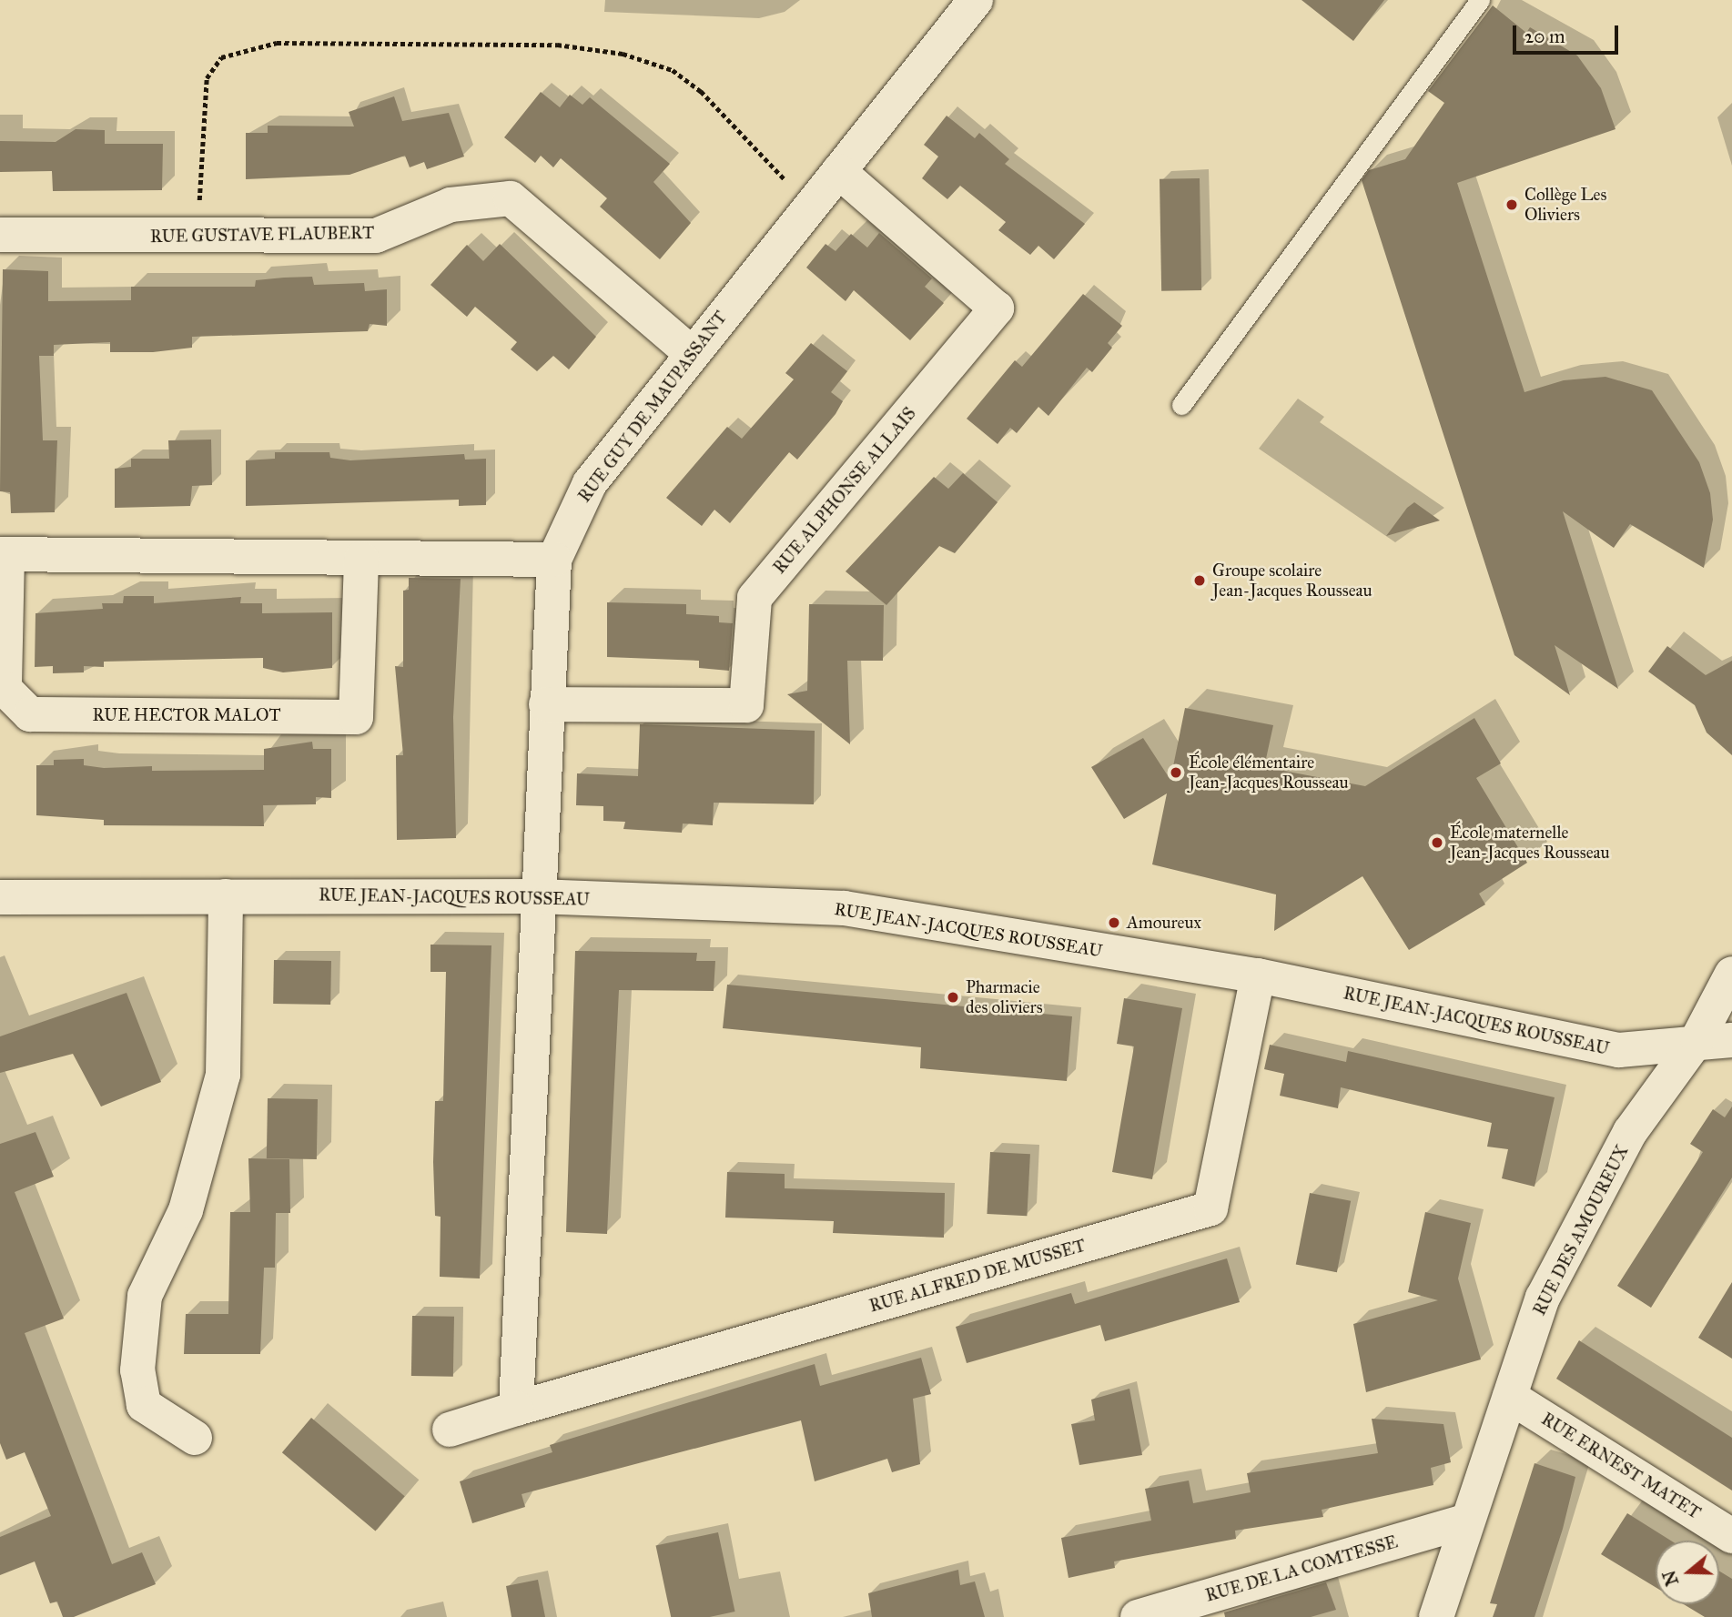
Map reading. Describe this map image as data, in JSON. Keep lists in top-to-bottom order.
{
  "streets": {
    "street": [
      "RUE GUSTAVE FLAUBERT",
      "RUE GUY DE MAUPASSANT",
      "RUE ALPHONSE ALLAIS",
      "RUE HECTOR MALOT",
      "RUE JEAN-JACQUES ROUSSEAU",
      "RUE DES AMOUREUX",
      "RUE ALFRED DE MUSSET",
      "RUE ERNEST MATET",
      "RUE DE LA COMTESSE"
    ]
  },
  "crossings": [
    ["RUE GUSTAVE FLAUBERT", "RUE GUY DE MAUPASSANT"],
    ["RUE GUY DE MAUPASSANT", "RUE ALPHONSE ALLAIS"],
    ["RUE GUY DE MAUPASSANT", "RUE JEAN-JACQUES ROUSSEAU"],
    ["RUE JEAN-JACQUES ROUSSEAU", "RUE DES AMOUREUX"],
    ["RUE JEAN-JACQUES ROUSSEAU", "RUE ALFRED DE MUSSET"],
    ["RUE DES AMOUREUX", "RUE ERNEST MATET"],
    ["RUE DES AMOUREUX", "RUE DE LA COMTESSE"]
  ],
  "places": [
    "Collège Les Oliviers",
    "Groupe scolaire Jean-Jacques Rousseau",
    "École élémentaire Jean-Jacques Rousseau",
    "École maternelle Jean-Jacques Rousseau",
    "Amoureux",
    "Pharmacie des oliviers"
  ],
  "scale_bar": "20 m",
  "north": "left"
}
